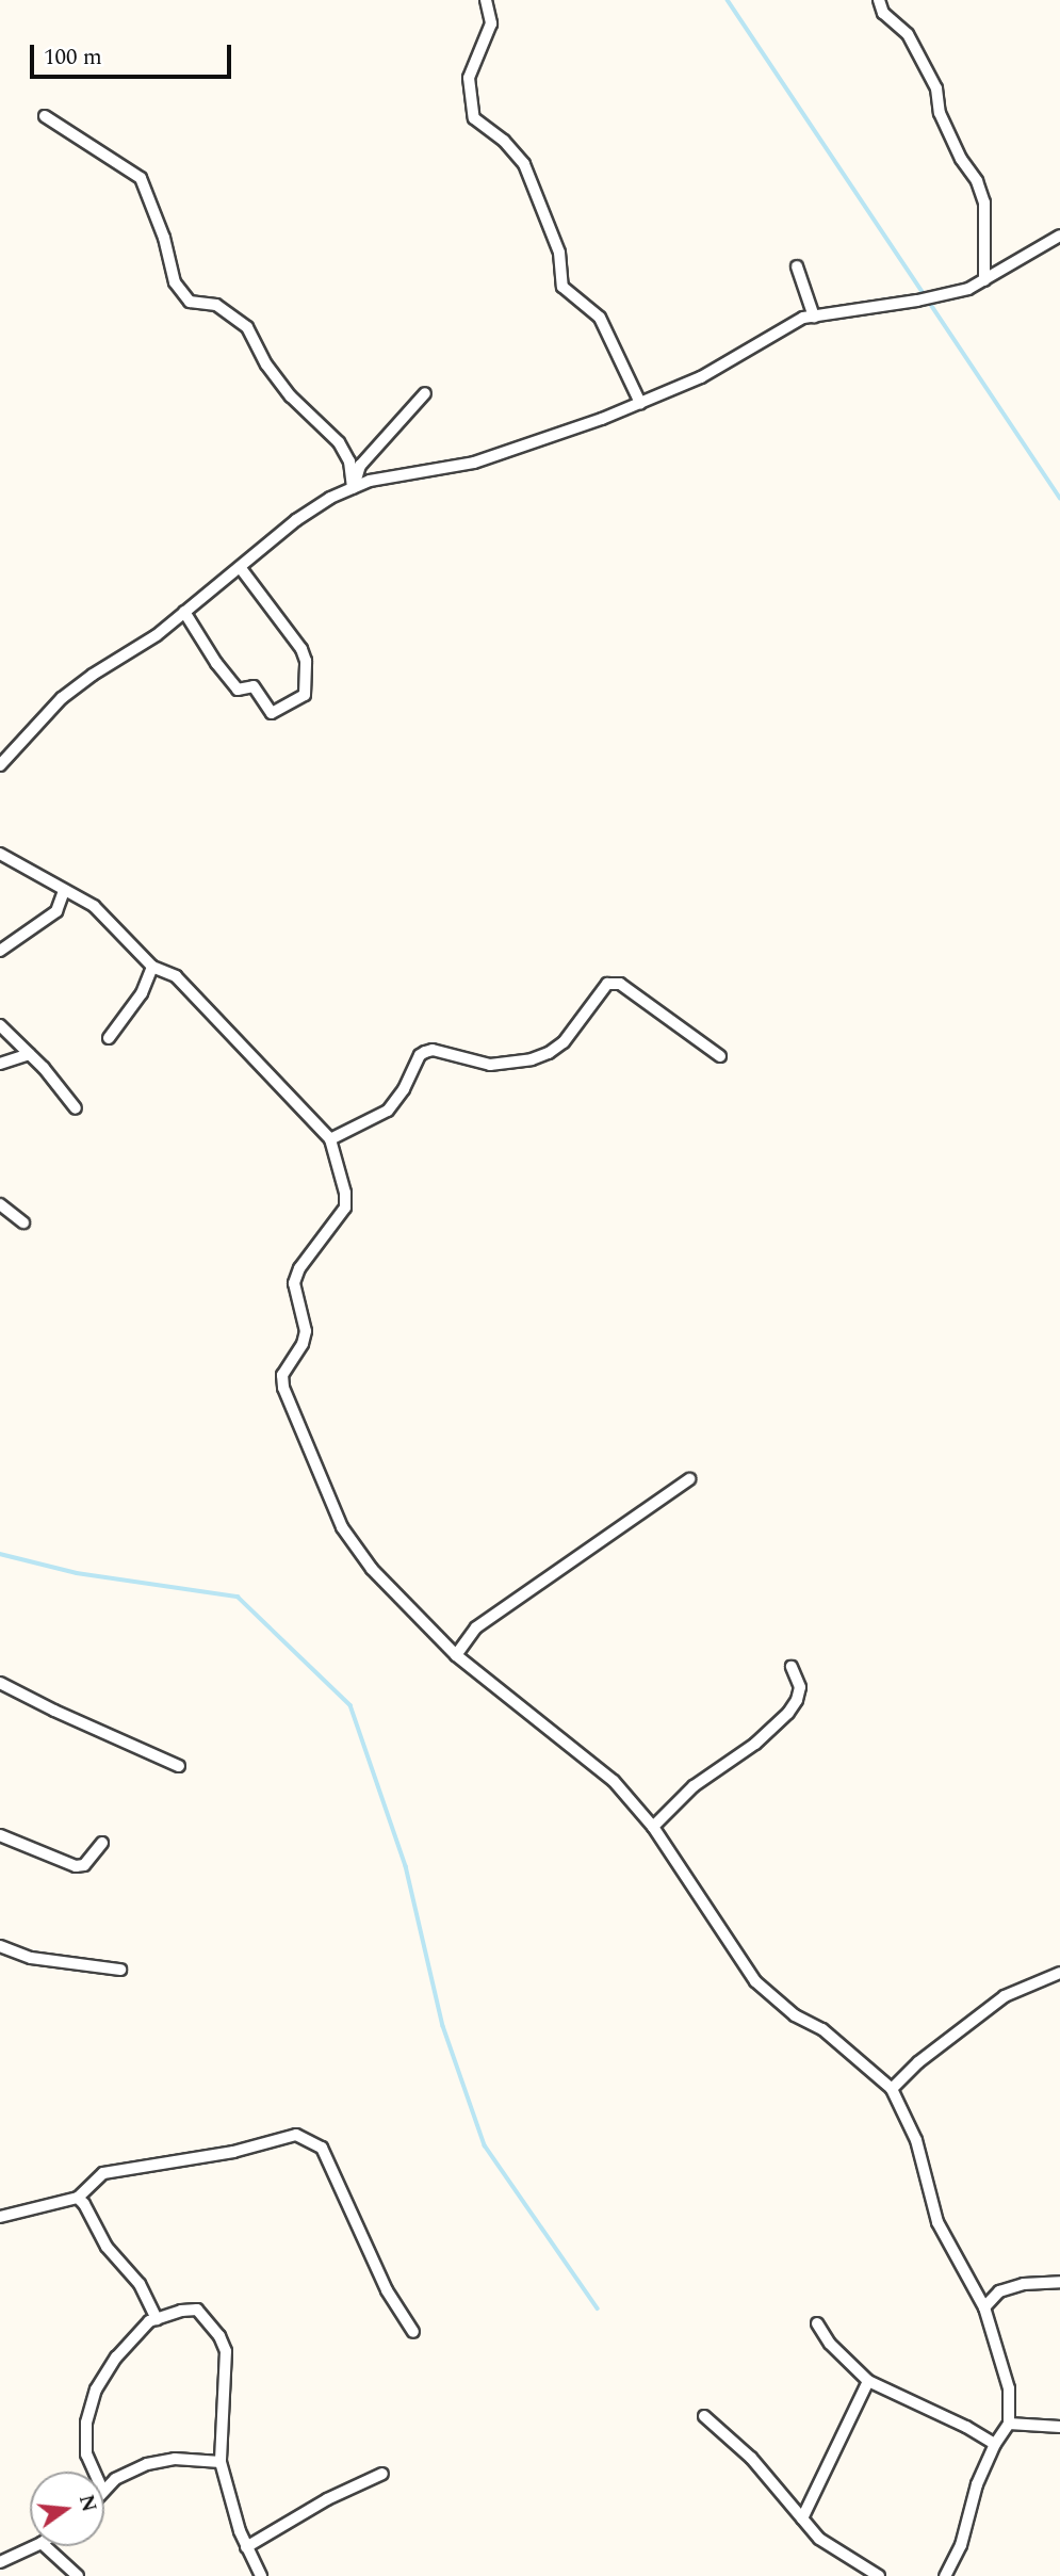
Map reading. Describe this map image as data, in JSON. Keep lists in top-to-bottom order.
{
  "scale_bar": "100 m",
  "north": "right"
}
